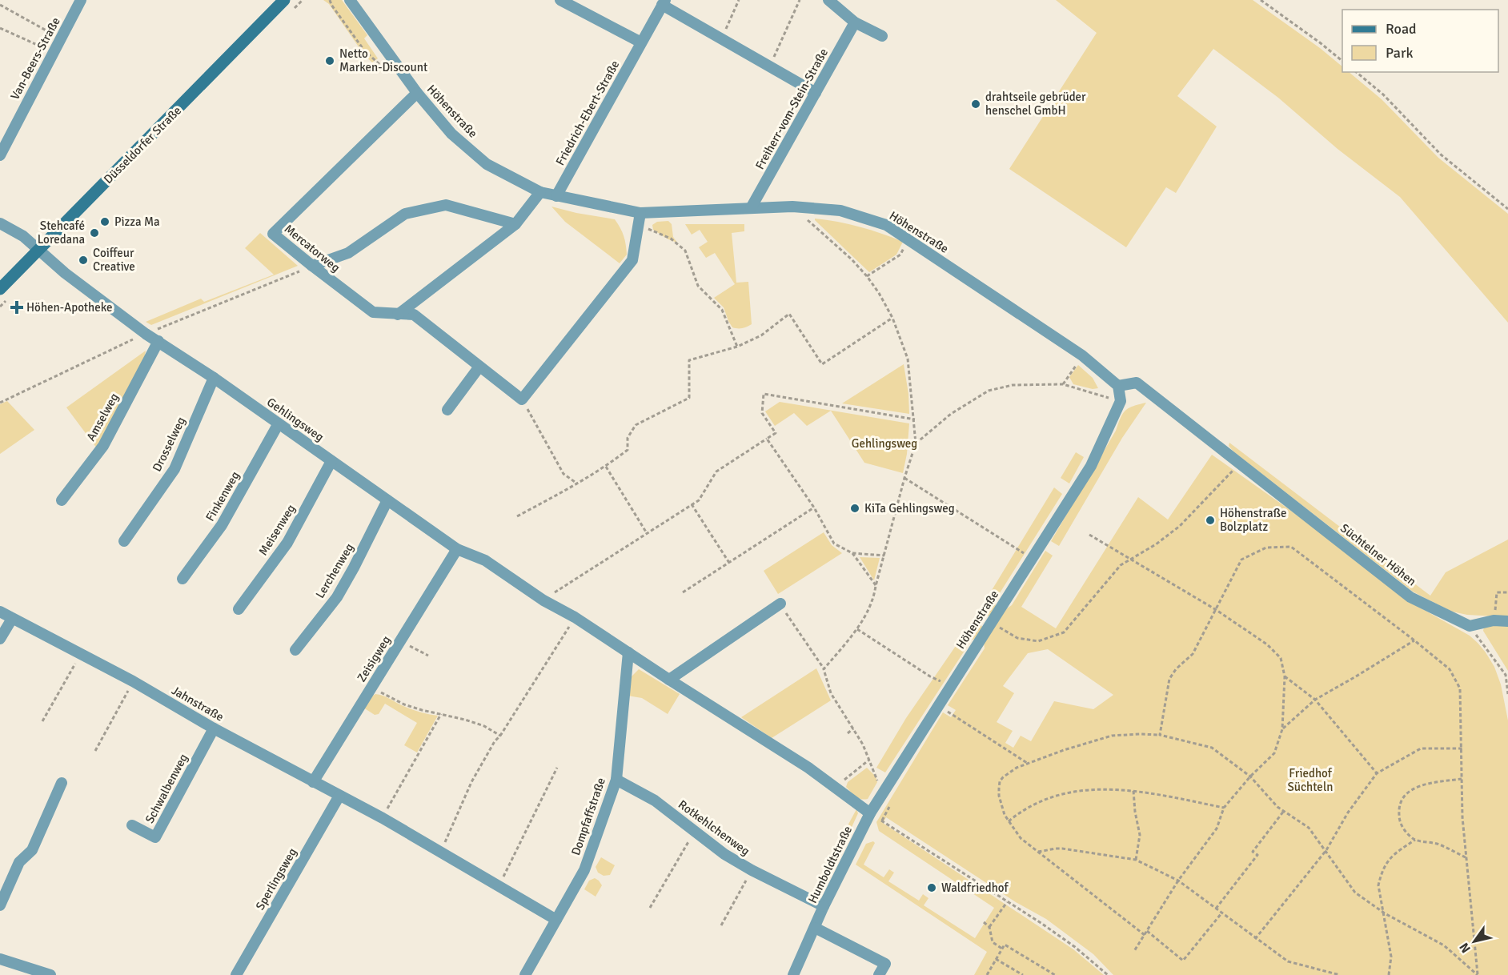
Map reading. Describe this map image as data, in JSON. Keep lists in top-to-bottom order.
{
  "streets": {
    "main road": ["Düsseldorfer Straße"],
    "street": [
      "Van-Beers-Straße",
      "Freiherr-vom-Stein-Straße",
      "Höhenstraße",
      "Friedrich-Ebert-Straße",
      "Mercatorweg",
      "Amselweg",
      "Gehlingsweg",
      "Drosselweg",
      "Finkenweg",
      "Meisenweg",
      "Süchtelner Höhen",
      "Lerchenweg",
      "Zeisigweg",
      "Jahnstraße",
      "Schwalbenweg",
      "Dompfaffstraße",
      "Rotkehlchenweg",
      "Humboldtstraße",
      "Sperlingsweg"
    ]
  },
  "crossings": [
    ["Freiherr-vom-Stein-Straße", "Höhenstraße"],
    ["Höhenstraße", "Friedrich-Ebert-Straße"],
    ["Höhenstraße", "Mercatorweg"],
    ["Höhenstraße", "Gehlingsweg"],
    ["Höhenstraße", "Humboldtstraße"],
    ["Düsseldorfer Straße", "Gehlingsweg"],
    ["Amselweg", "Gehlingsweg"],
    ["Gehlingsweg", "Drosselweg"],
    ["Gehlingsweg", "Finkenweg"],
    ["Gehlingsweg", "Meisenweg"],
    ["Gehlingsweg", "Lerchenweg"],
    ["Gehlingsweg", "Zeisigweg"],
    ["Gehlingsweg", "Dompfaffstraße"],
    ["Gehlingsweg", "Humboldtstraße"],
    ["Zeisigweg", "Jahnstraße"],
    ["Jahnstraße", "Schwalbenweg"],
    ["Jahnstraße", "Dompfaffstraße"],
    ["Jahnstraße", "Sperlingsweg"],
    ["Dompfaffstraße", "Rotkehlchenweg"],
    ["Rotkehlchenweg", "Humboldtstraße"]
  ],
  "parks": ["Gehlingsweg", "Friedhof Süchteln"],
  "places": {
    "other": [
      "Netto Marken-Discount",
      "drahtseile gebrüder henschel GmbH",
      "Pizza Ma",
      "Stehcafé Loredana",
      "Coiffeur Creative",
      "KiTa Gehlingsweg",
      "Höhenstraße Bolzplatz",
      "Waldfriedhof"
    ],
    "health": ["Höhen-Apotheke"]
  },
  "legend": ["Road", "Park"],
  "north": "bottom left"
}
